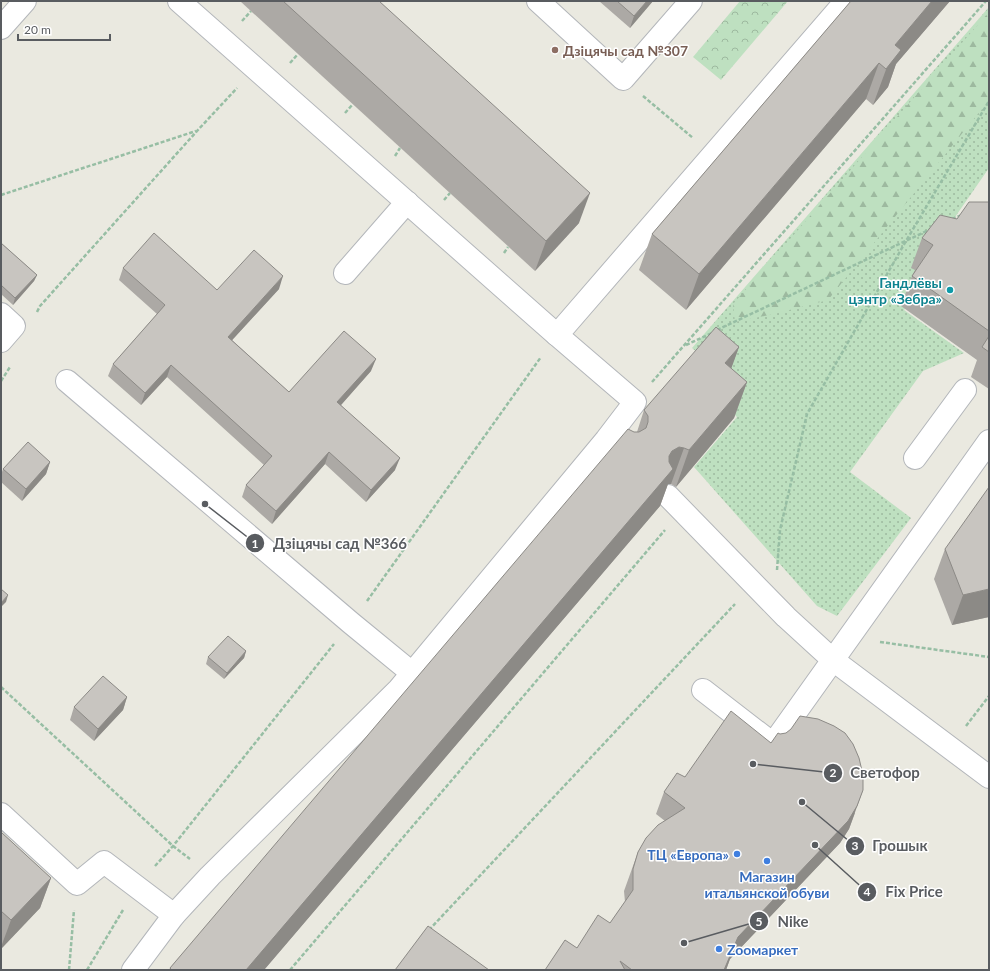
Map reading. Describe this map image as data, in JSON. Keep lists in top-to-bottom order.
{
  "places": [
    "Дзіцячы сад №307",
    "Гандлёвы цэнтр «Зебра»",
    "Дзіцячы сад №366",
    "Светофор",
    "Грошык",
    "Fix Price",
    "ТЦ «Европа»",
    "Магазин итальянской обуви",
    "Nike",
    "Zooмаркет"
  ],
  "scale_bar": "20 m"
}
